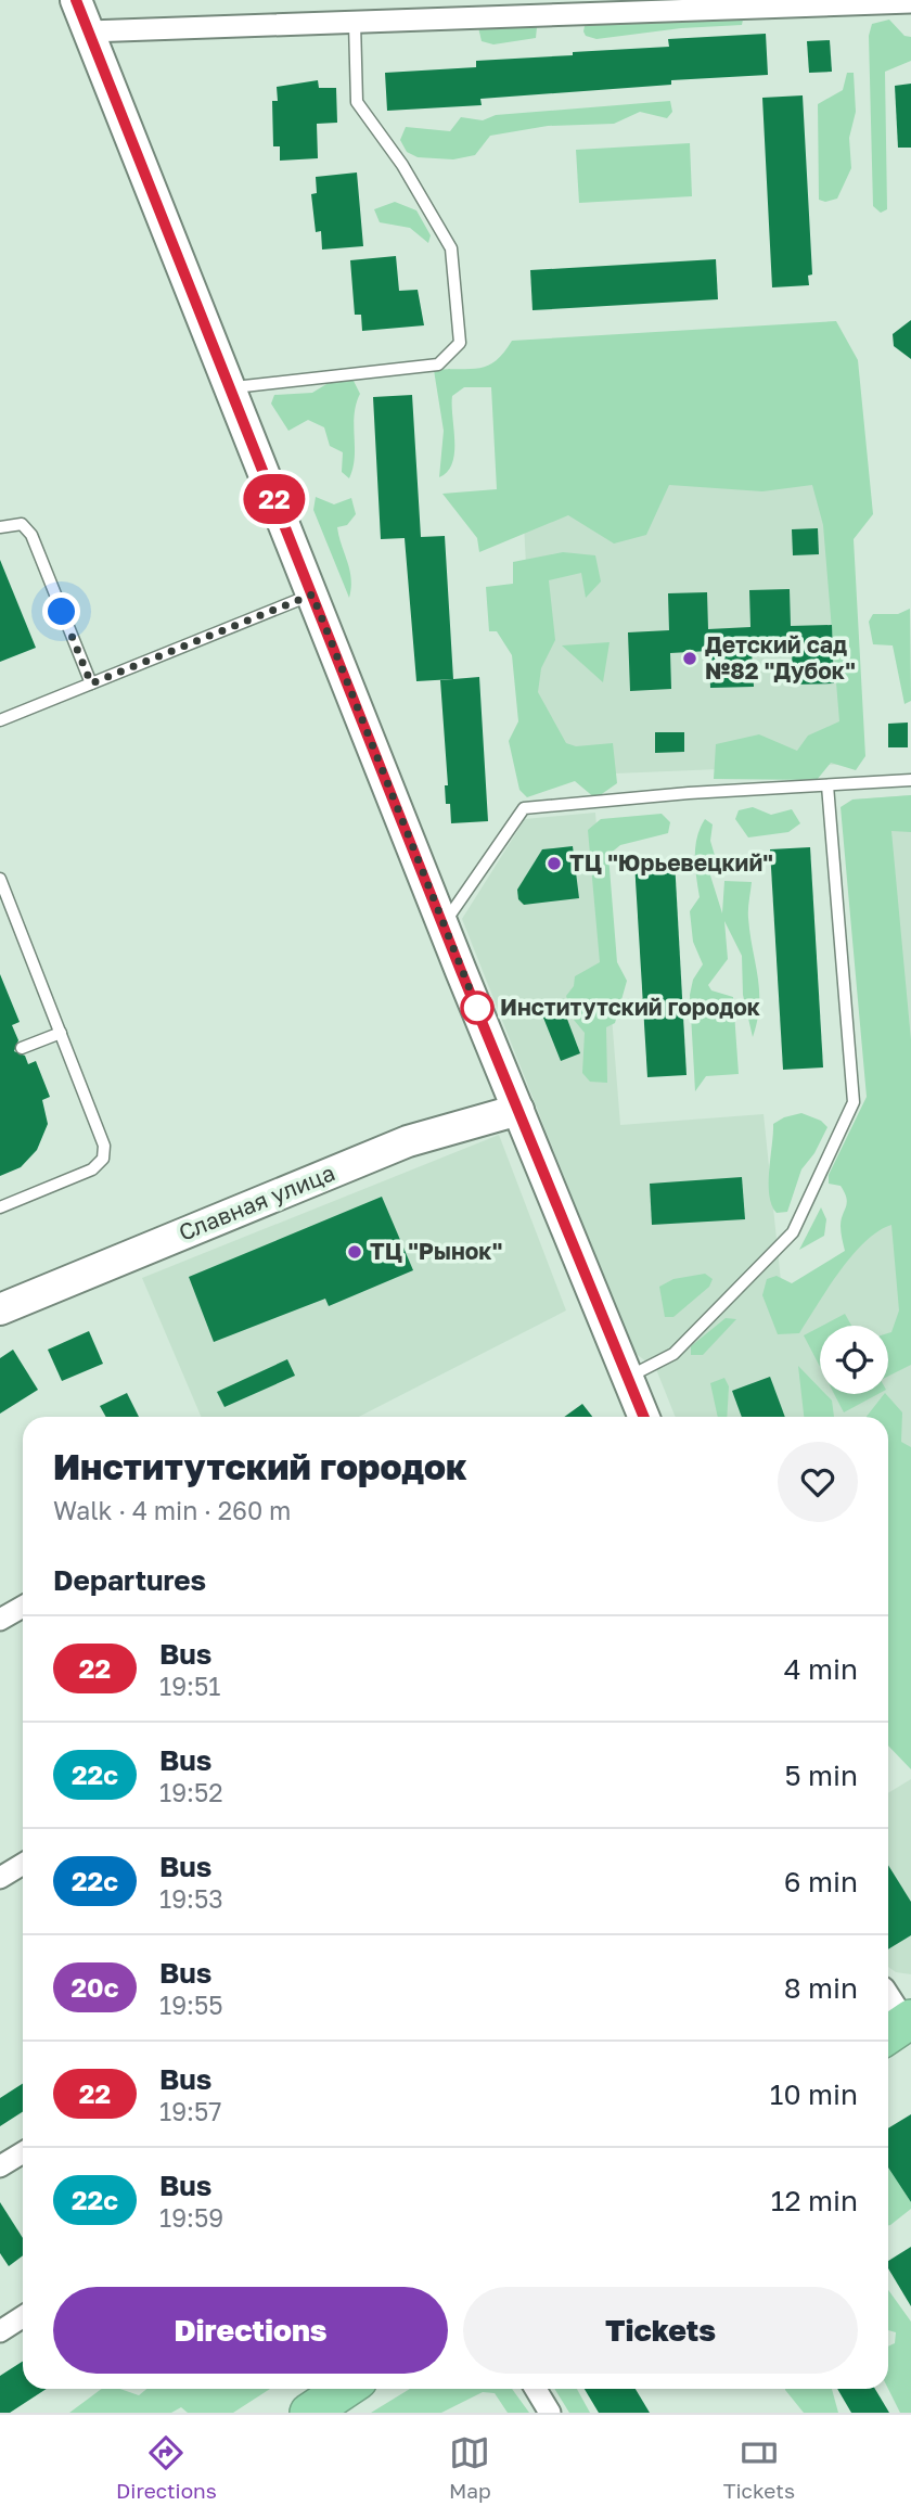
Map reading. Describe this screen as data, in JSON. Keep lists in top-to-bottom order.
{
  "streets": {
    "street": ["Славная улица"]
  },
  "places": [
    "Детский сад №82 \"Дубок\"",
    "ТЦ \"Юрьевецкий\"",
    "Институтский городок",
    "ТЦ \"Рынок\""
  ],
  "lines": ["bus line 22"],
  "page": {
    "on_map": "22",
    "heading": [
      ["Институтский городок", "Walk · 4 min · 260 m"],
      "Departures"
    ],
    "list": [
      {
        "mark": "22",
        "name": "Bus",
        "note": "19:51",
        "value": "4 min"
      },
      {
        "mark": "22c",
        "name": "Bus",
        "note": "19:52",
        "value": "5 min"
      },
      {
        "mark": "22с",
        "name": "Bus",
        "note": "19:53",
        "value": "6 min"
      },
      {
        "mark": "20с",
        "name": "Bus",
        "note": "19:55",
        "value": "8 min"
      },
      {
        "mark": "22",
        "name": "Bus",
        "note": "19:57",
        "value": "10 min"
      },
      {
        "mark": "22c",
        "name": "Bus",
        "note": "19:59",
        "value": "12 min"
      }
    ],
    "buttons": ["Directions", "Tickets"],
    "tabs": ["Directions", "Map", "Tickets"]
  }
}
